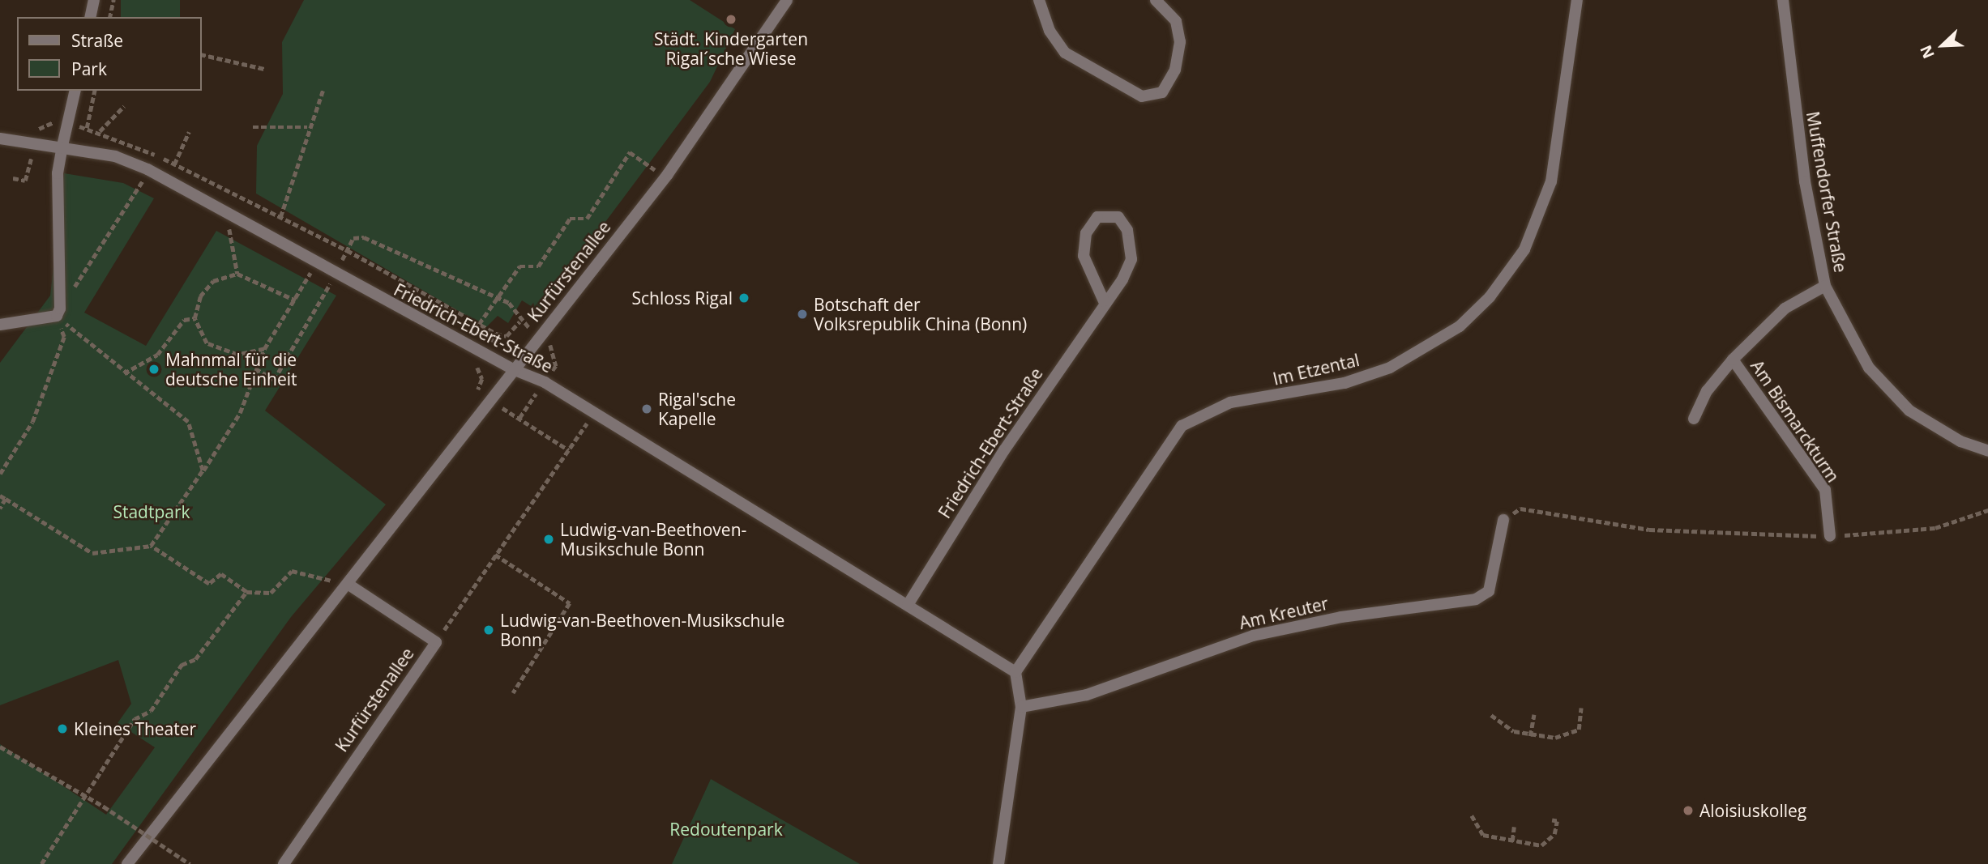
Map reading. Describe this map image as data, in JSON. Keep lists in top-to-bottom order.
{
  "streets": {
    "street": [
      "Muffendorfer Straße",
      "Kurfürstenallee",
      "Friedrich-Ebert-Straße",
      "Im Etzental",
      "Am Bismarckturm",
      "Am Kreuter"
    ]
  },
  "crossings": [
    ["Muffendorfer Straße", "Am Bismarckturm"],
    ["Kurfürstenallee", "Friedrich-Ebert-Straße"],
    ["Friedrich-Ebert-Straße", "Im Etzental"]
  ],
  "parks": ["Stadtpark", "Redoutenpark"],
  "places": [
    "Städt. Kindergarten Rigal´sche Wiese",
    "Schloss Rigal",
    "Botschaft der Volksrepublik China (Bonn)",
    "Mahnmal für die deutsche Einheit",
    "Rigal'sche Kapelle",
    "Ludwig-van-Beethoven- Musikschule Bonn",
    "Ludwig-van-Beethoven-Musikschule Bonn",
    "Kleines Theater",
    "Aloisiuskolleg"
  ],
  "legend": ["Straße", "Park"],
  "north": "bottom left"
}
